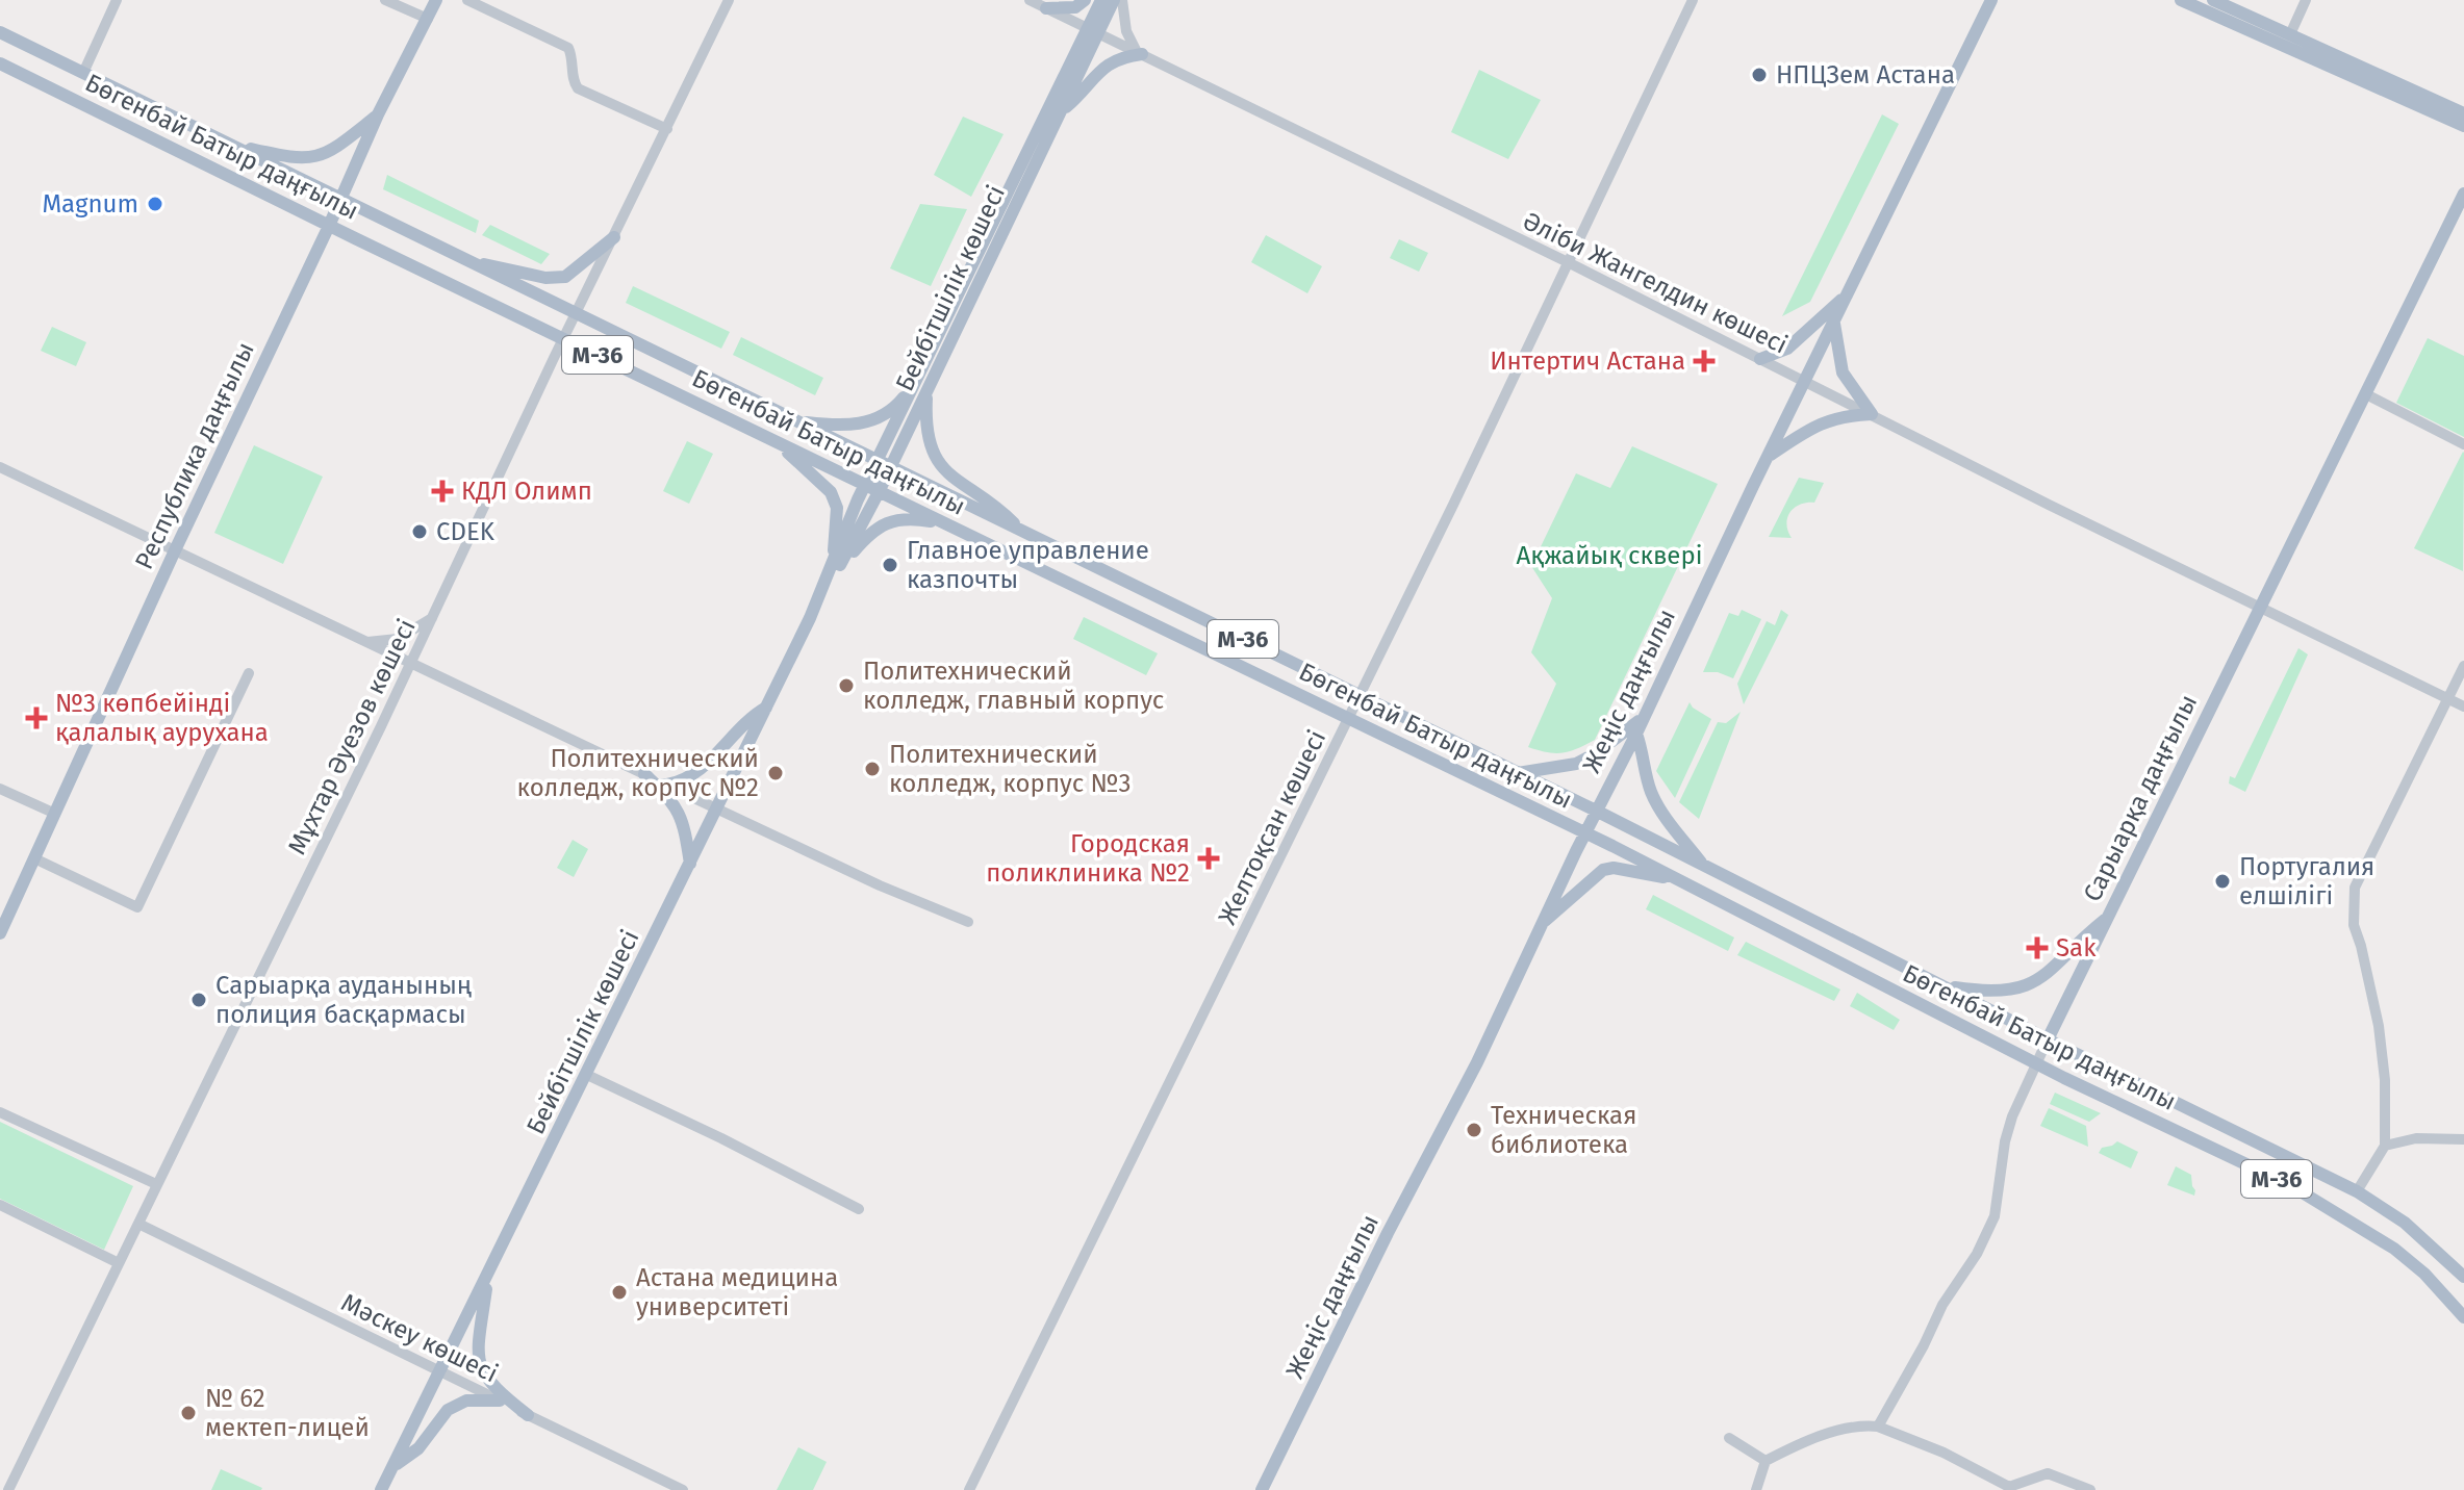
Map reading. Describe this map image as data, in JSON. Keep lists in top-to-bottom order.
{
  "streets": {
    "main road": [
      "Бөгенбай Батыр даңғылы",
      "Бейбітшілік көшесі",
      "M-36",
      "Республика даңғылы",
      "Жеңіс даңғылы",
      "Сарыарқа даңғылы"
    ],
    "street": [
      "Әліби Жангелдин көшесі",
      "Мұхтар Әуезов көшесі",
      "Желтоқсан көшесі",
      "Мәскеу көшесі"
    ]
  },
  "crossings": [
    ["Бөгенбай Батыр даңғылы", "Бейбітшілік көшесі"],
    ["Бөгенбай Батыр даңғылы", "Республика даңғылы"],
    ["Бөгенбай Батыр даңғылы", "Жеңіс даңғылы"],
    ["Бөгенбай Батыр даңғылы", "Мұхтар Әуезов көшесі"],
    ["Бөгенбай Батыр даңғылы", "Сарыарқа даңғылы"],
    ["Бөгенбай Батыр даңғылы", "Желтоқсан көшесі"],
    ["Әліби Жангелдин көшесі", "Бейбітшілік көшесі"],
    ["Әліби Жангелдин көшесі", "Жеңіс даңғылы"],
    ["Әліби Жангелдин көшесі", "Сарыарқа даңғылы"],
    ["Әліби Жангелдин көшесі", "Желтоқсан көшесі"],
    ["Бейбітшілік көшесі", "Мәскеу көшесі"],
    ["Мұхтар Әуезов көшесі", "Мәскеу көшесі"]
  ],
  "parks": ["Ақжайық сквері"],
  "places": {
    "other": [
      "НПЦЗем Астана",
      "Magnum",
      "CDEK",
      "Главное управление казпочты",
      "Политехнический колледж, главный корпус",
      "Политехнический колледж, корпус №3",
      "Политехнический колледж, корпус №2",
      "Португалия елшілігі",
      "Сарыарқа ауданының полиция басқармасы",
      "Техническая библиотека",
      "Астана медицина университеті",
      "№ 62 мектеп-лицей"
    ],
    "health": [
      "Интертич Астана",
      "КДЛ Олимп",
      "№3 көпбейінді қалалық аурухана",
      "Городская поликлиника №2",
      "Sak"
    ]
  }
}
